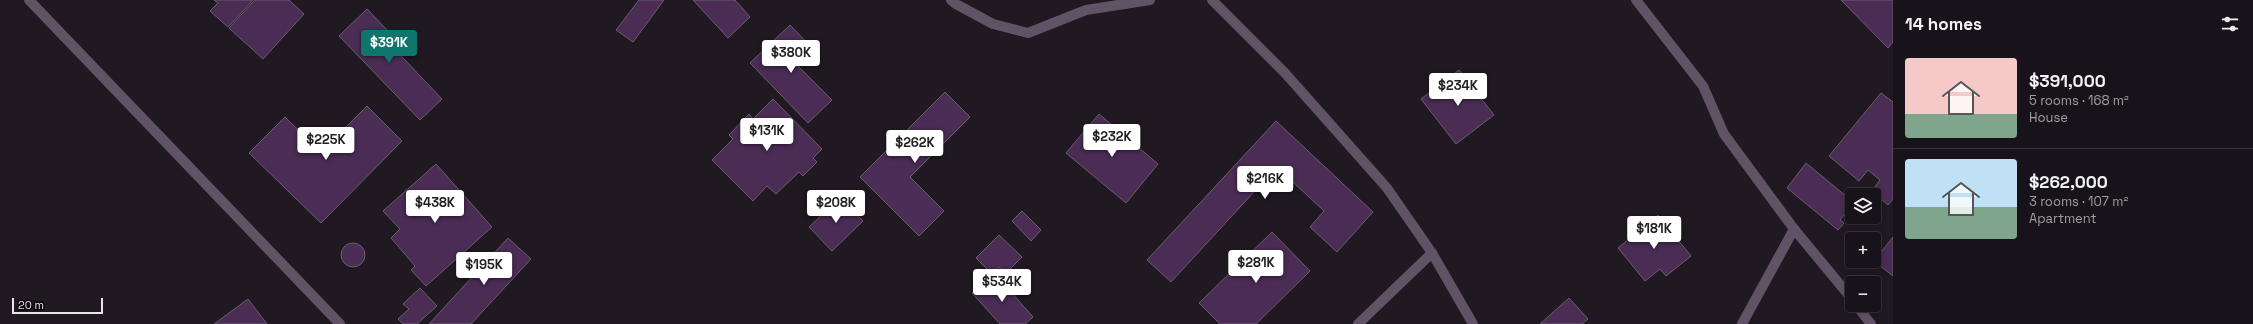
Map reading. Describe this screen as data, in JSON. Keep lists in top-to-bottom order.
{
  "scale_bar": "20 m",
  "page": {
    "heading": "14 homes",
    "price": [
      "$391K",
      "$380K",
      "$234K",
      "$131K",
      "$232K",
      "$225K",
      "$262K",
      "$216K",
      "$438K",
      "$208K",
      "$181K",
      "$281K",
      "$195K",
      "$534K"
    ],
    "list": [
      {
        "name": "$391,000",
        "note": "5 rooms · 168 m² · House"
      },
      {
        "name": "$262,000",
        "note": "3 rooms · 107 m² · Apartment"
      }
    ],
    "map_buttons": ["+", "−"],
    "scale": "20 m"
  }
}
